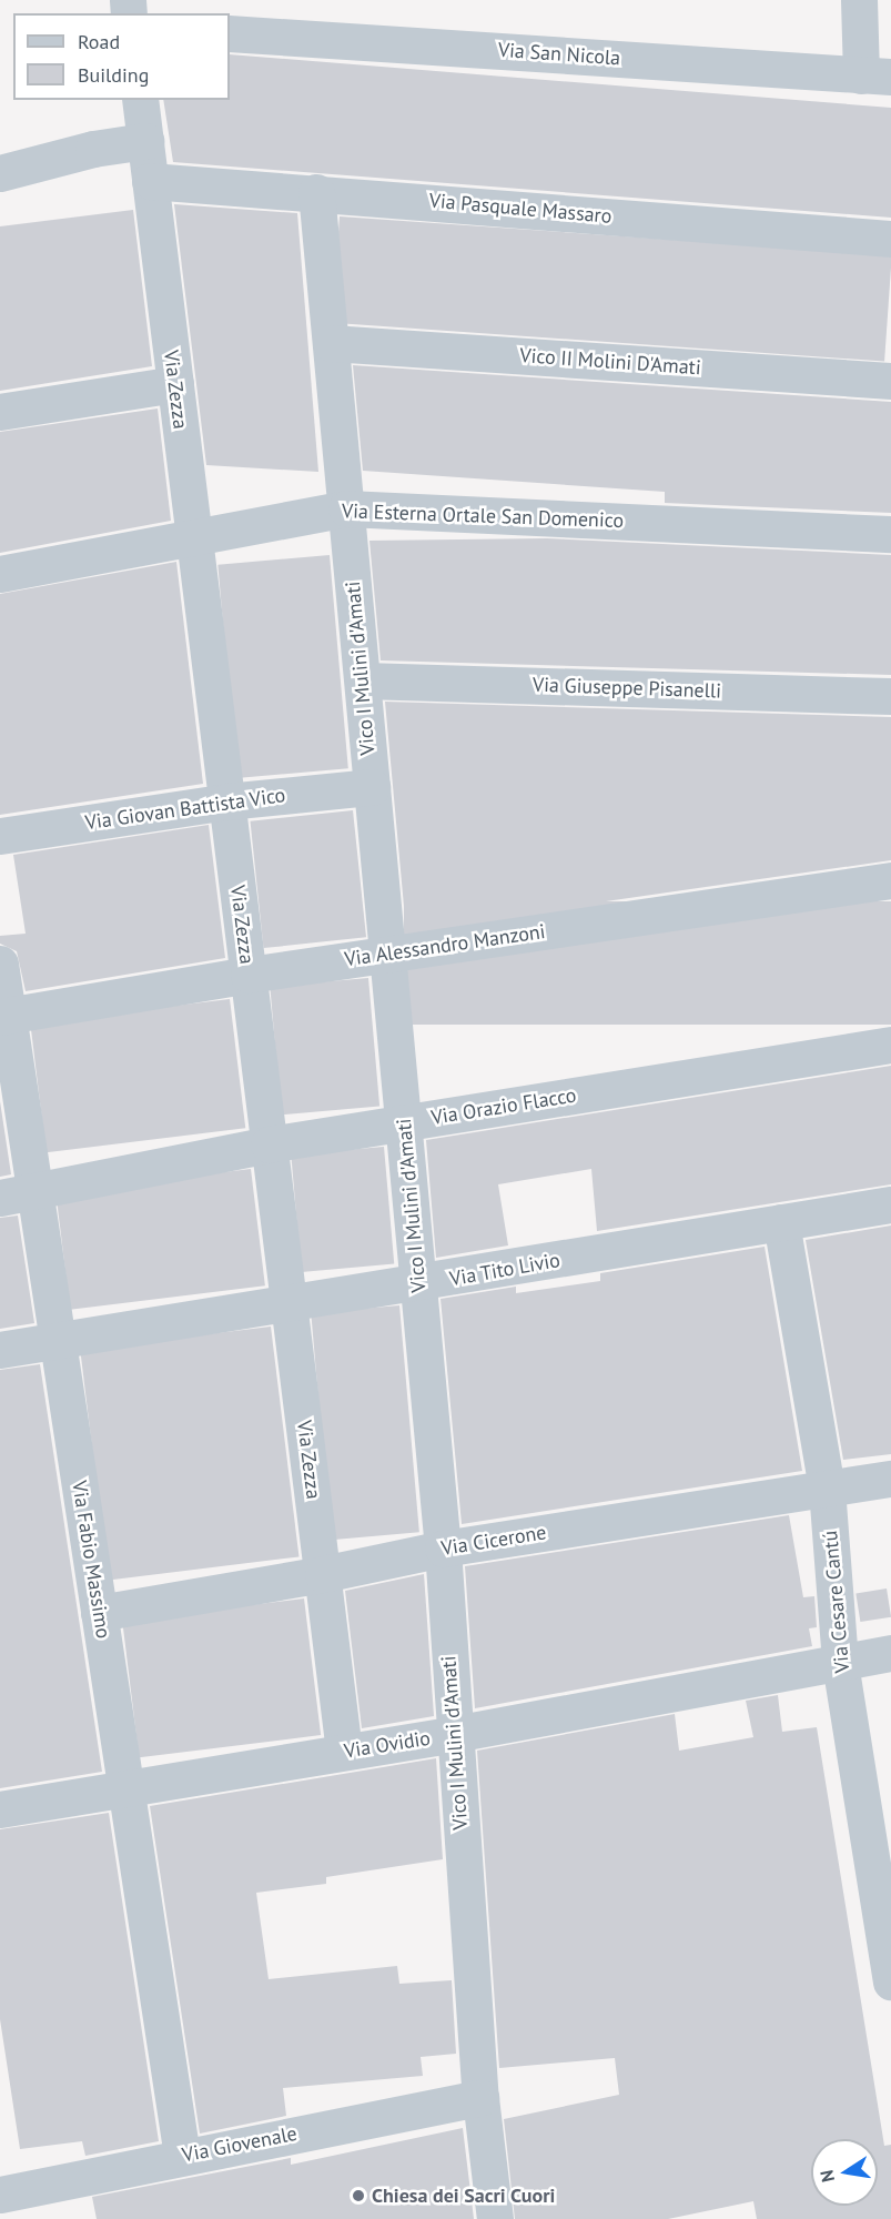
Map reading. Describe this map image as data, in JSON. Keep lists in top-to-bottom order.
{
  "streets": {
    "street": [
      "Via San Nicola",
      "Via Pasquale Massaro",
      "Vico II Molini D'Amati",
      "Via Zezza",
      "Via Esterna Ortale San Domenico",
      "Vico I Mulini d'Amati",
      "Via Giuseppe Pisanelli",
      "Via Giovan Battista Vico",
      "Via Alessandro Manzoni",
      "Via Orazio Flacco",
      "Via Tito Livio",
      "Via Cicerone",
      "Via Fabio Massimo",
      "Via Cesare Cantú",
      "Via Ovidio",
      "Via Giovenale"
    ]
  },
  "crossings": [
    ["Via Pasquale Massaro", "Via Zezza"],
    ["Via Pasquale Massaro", "Vico I Mulini d'Amati"],
    ["Vico II Molini D'Amati", "Vico I Mulini d'Amati"],
    ["Via Zezza", "Via Esterna Ortale San Domenico"],
    ["Via Zezza", "Via Giovan Battista Vico"],
    ["Via Zezza", "Via Alessandro Manzoni"],
    ["Via Zezza", "Via Orazio Flacco"],
    ["Via Zezza", "Via Tito Livio"],
    ["Via Zezza", "Via Cicerone"],
    ["Via Zezza", "Via Ovidio"],
    ["Via Esterna Ortale San Domenico", "Vico I Mulini d'Amati"],
    ["Vico I Mulini d'Amati", "Via Giuseppe Pisanelli"],
    ["Vico I Mulini d'Amati", "Via Giovan Battista Vico"],
    ["Vico I Mulini d'Amati", "Via Alessandro Manzoni"],
    ["Vico I Mulini d'Amati", "Via Orazio Flacco"],
    ["Vico I Mulini d'Amati", "Via Tito Livio"],
    ["Vico I Mulini d'Amati", "Via Cicerone"],
    ["Vico I Mulini d'Amati", "Via Ovidio"],
    ["Vico I Mulini d'Amati", "Via Giovenale"],
    ["Via Alessandro Manzoni", "Via Fabio Massimo"],
    ["Via Orazio Flacco", "Via Fabio Massimo"],
    ["Via Tito Livio", "Via Fabio Massimo"],
    ["Via Tito Livio", "Via Cesare Cantú"],
    ["Via Cicerone", "Via Fabio Massimo"],
    ["Via Cicerone", "Via Cesare Cantú"],
    ["Via Fabio Massimo", "Via Ovidio"],
    ["Via Fabio Massimo", "Via Giovenale"],
    ["Via Cesare Cantú", "Via Ovidio"]
  ],
  "places": ["Chiesa dei Sacri Cuori"],
  "legend": ["Road", "Building"],
  "north": "left"
}
